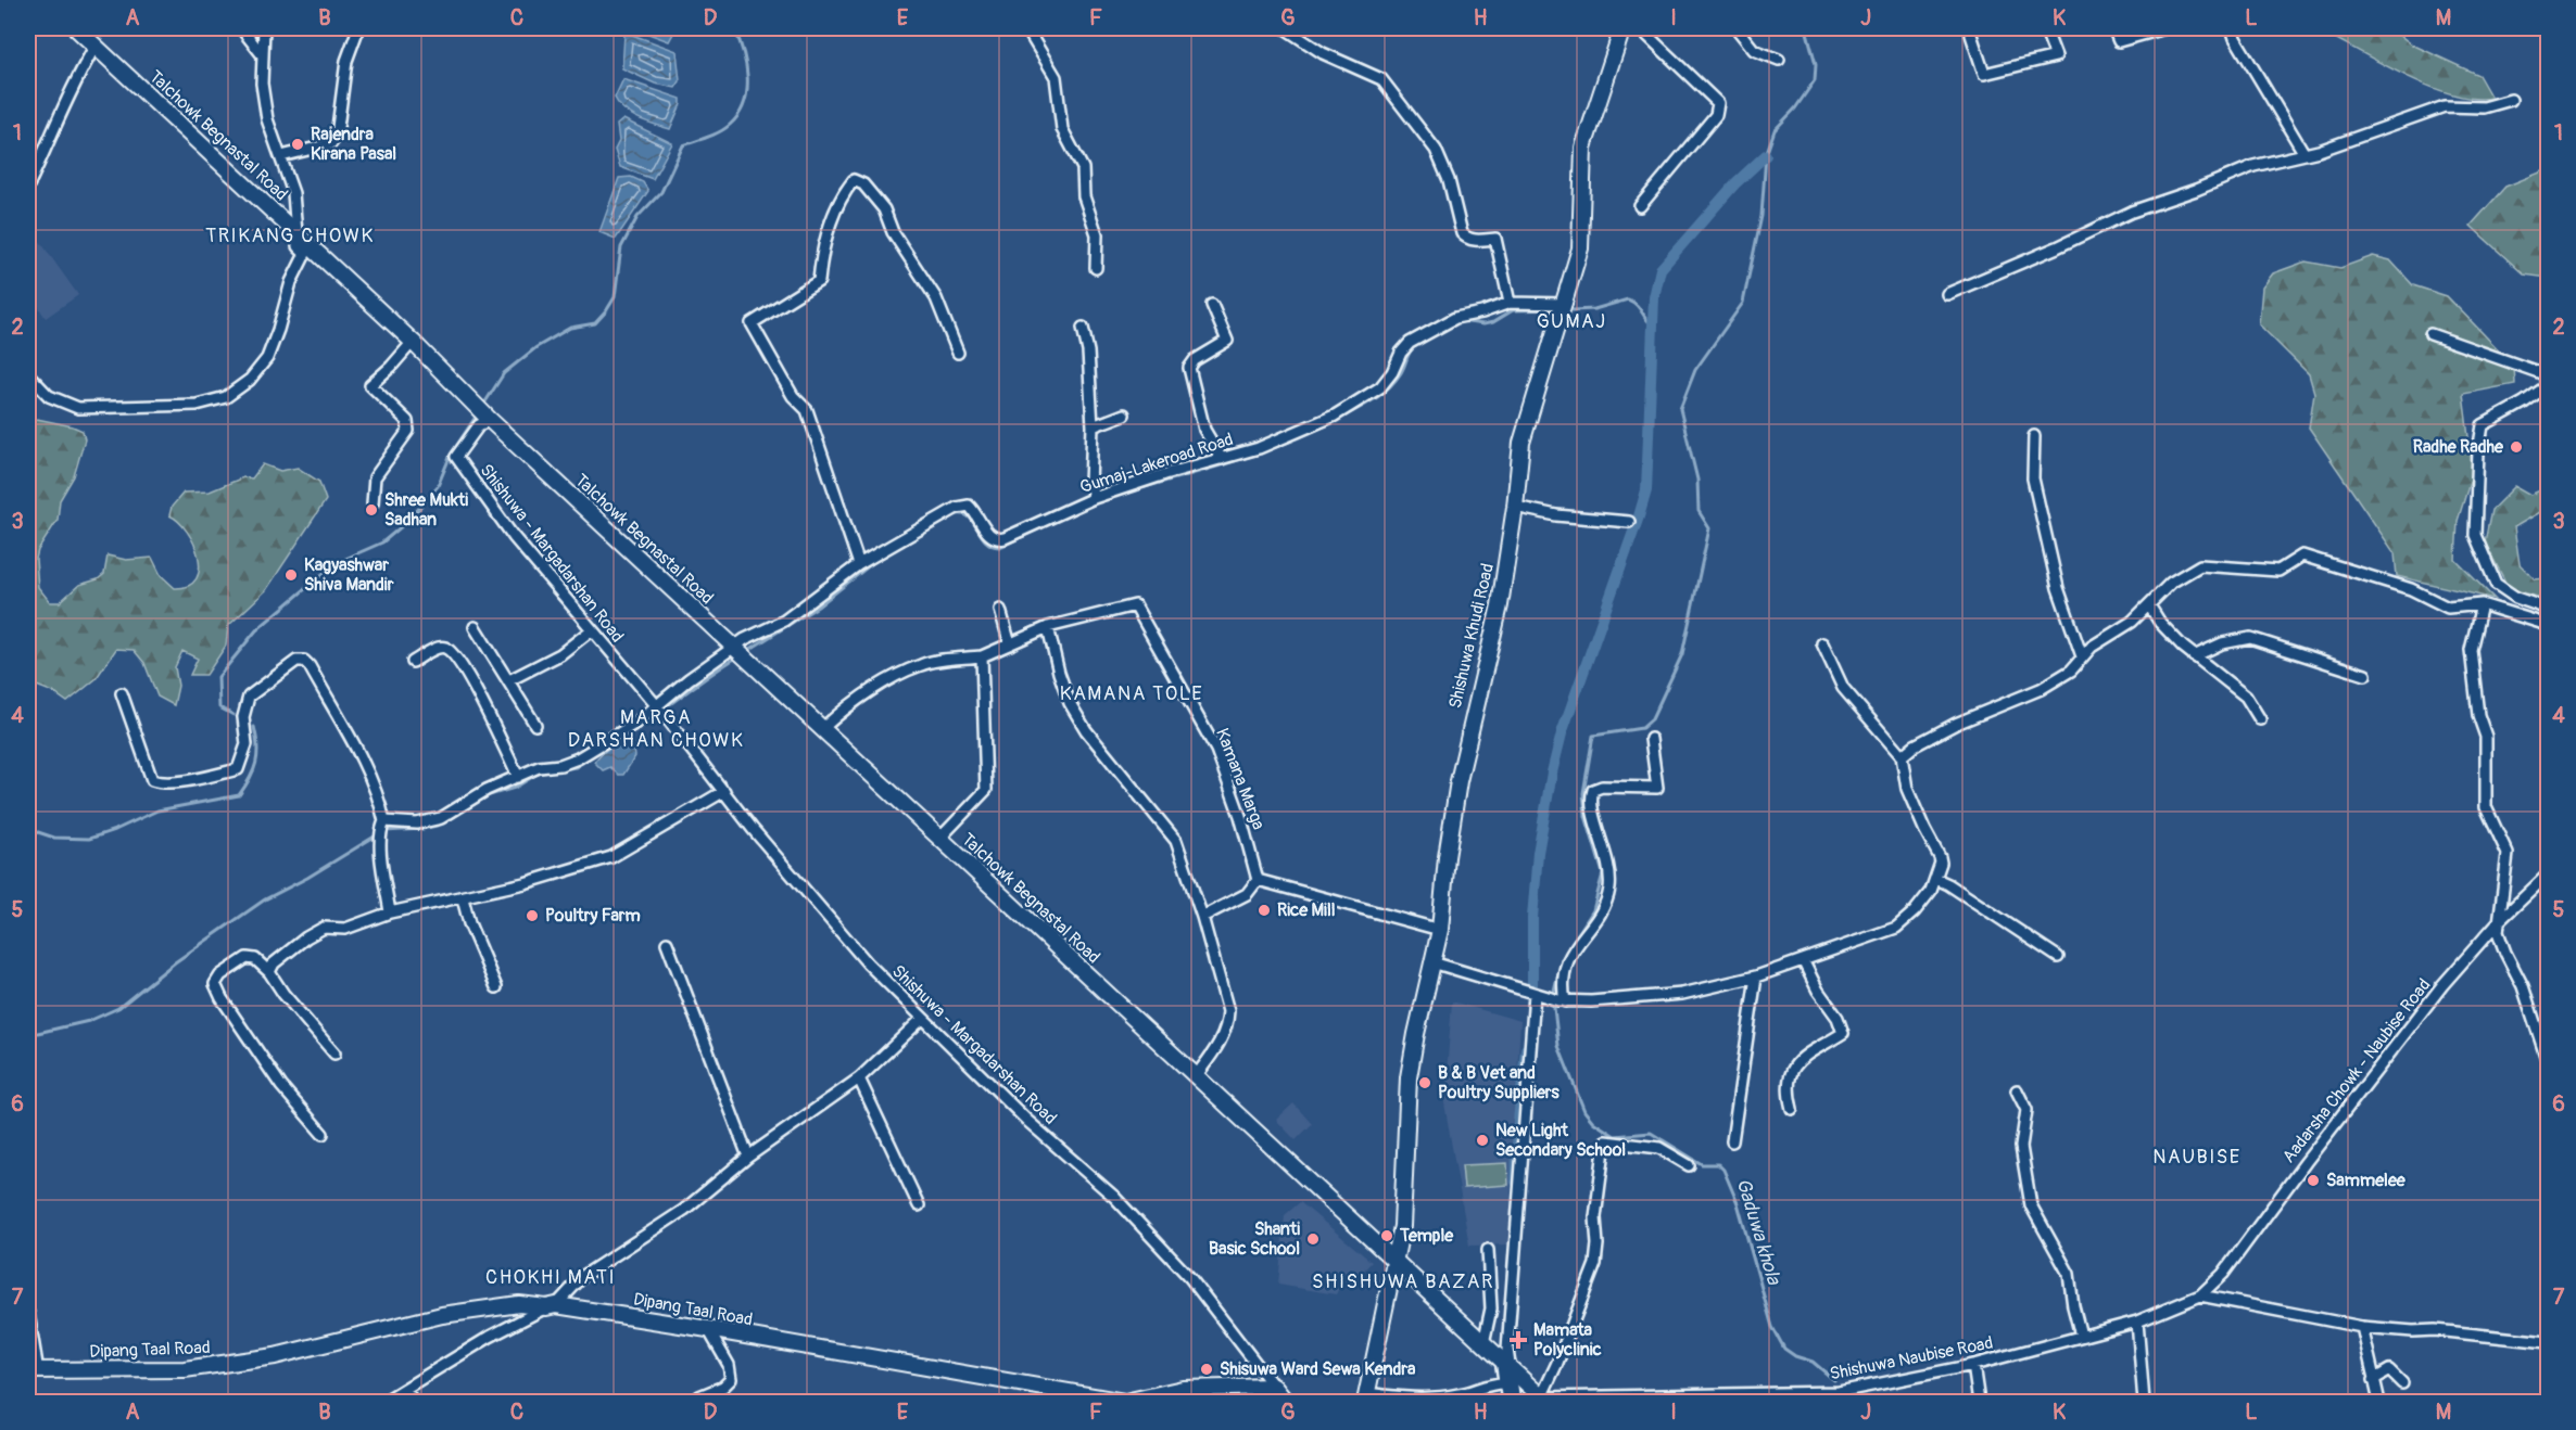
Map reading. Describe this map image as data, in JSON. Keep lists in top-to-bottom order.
{
  "streets": {
    "main road": ["Talchowk Begnastal Road", "Shishuwa Khudi Road", "Dipang Taal Road"],
    "street": [
      "Gumaj-Lakeroad Road",
      "Shishuwa - Margadarshan Road",
      "Kamana Marga",
      "Aadarsha Chowk - Naubise Road",
      "Shishuwa Naubise Road"
    ]
  },
  "crossings": [
    ["Talchowk Begnastal Road", "Gumaj-Lakeroad Road"],
    ["Talchowk Begnastal Road", "Shishuwa - Margadarshan Road"],
    ["Talchowk Begnastal Road", "Shishuwa Khudi Road"],
    ["Talchowk Begnastal Road", "Kamana Marga"],
    ["Talchowk Begnastal Road", "Shishuwa Naubise Road"],
    ["Gumaj-Lakeroad Road", "Shishuwa - Margadarshan Road"],
    ["Gumaj-Lakeroad Road", "Shishuwa Khudi Road"],
    ["Shishuwa - Margadarshan Road", "Dipang Taal Road"],
    ["Aadarsha Chowk - Naubise Road", "Shishuwa Naubise Road"]
  ],
  "districts": [
    "TRIKANG CHOWK",
    "GUMAJ",
    "KAMANA TOLE",
    "MARGA DARSHAN CHOWK",
    "NAUBISE",
    "CHOKHI MATI",
    "SHISHUWA BAZAR"
  ],
  "water": ["Gaduwa khola"],
  "places": {
    "other": [
      "Rajendra Kirana Pasal",
      "Radhe Radhe",
      "Shree Mukti Sadhan",
      "Kagyashwar Shiva Mandir",
      "Rice Mill",
      "Poultry Farm",
      "B & B Vet and Poultry Suppliers",
      "New Light Secondary School",
      "Sammelee",
      "Temple",
      "Shanti Basic School",
      "Shisuwa Ward Sewa Kendra"
    ],
    "health": ["Mamata Polyclinic"]
  },
  "grid": {
    "columns": [
      "A",
      "B",
      "C",
      "D",
      "E",
      "F",
      "G",
      "H",
      "I",
      "J",
      "K",
      "L",
      "M"
    ],
    "rows": [
      "1",
      "2",
      "3",
      "4",
      "5",
      "6",
      "7"
    ]
  }
}
